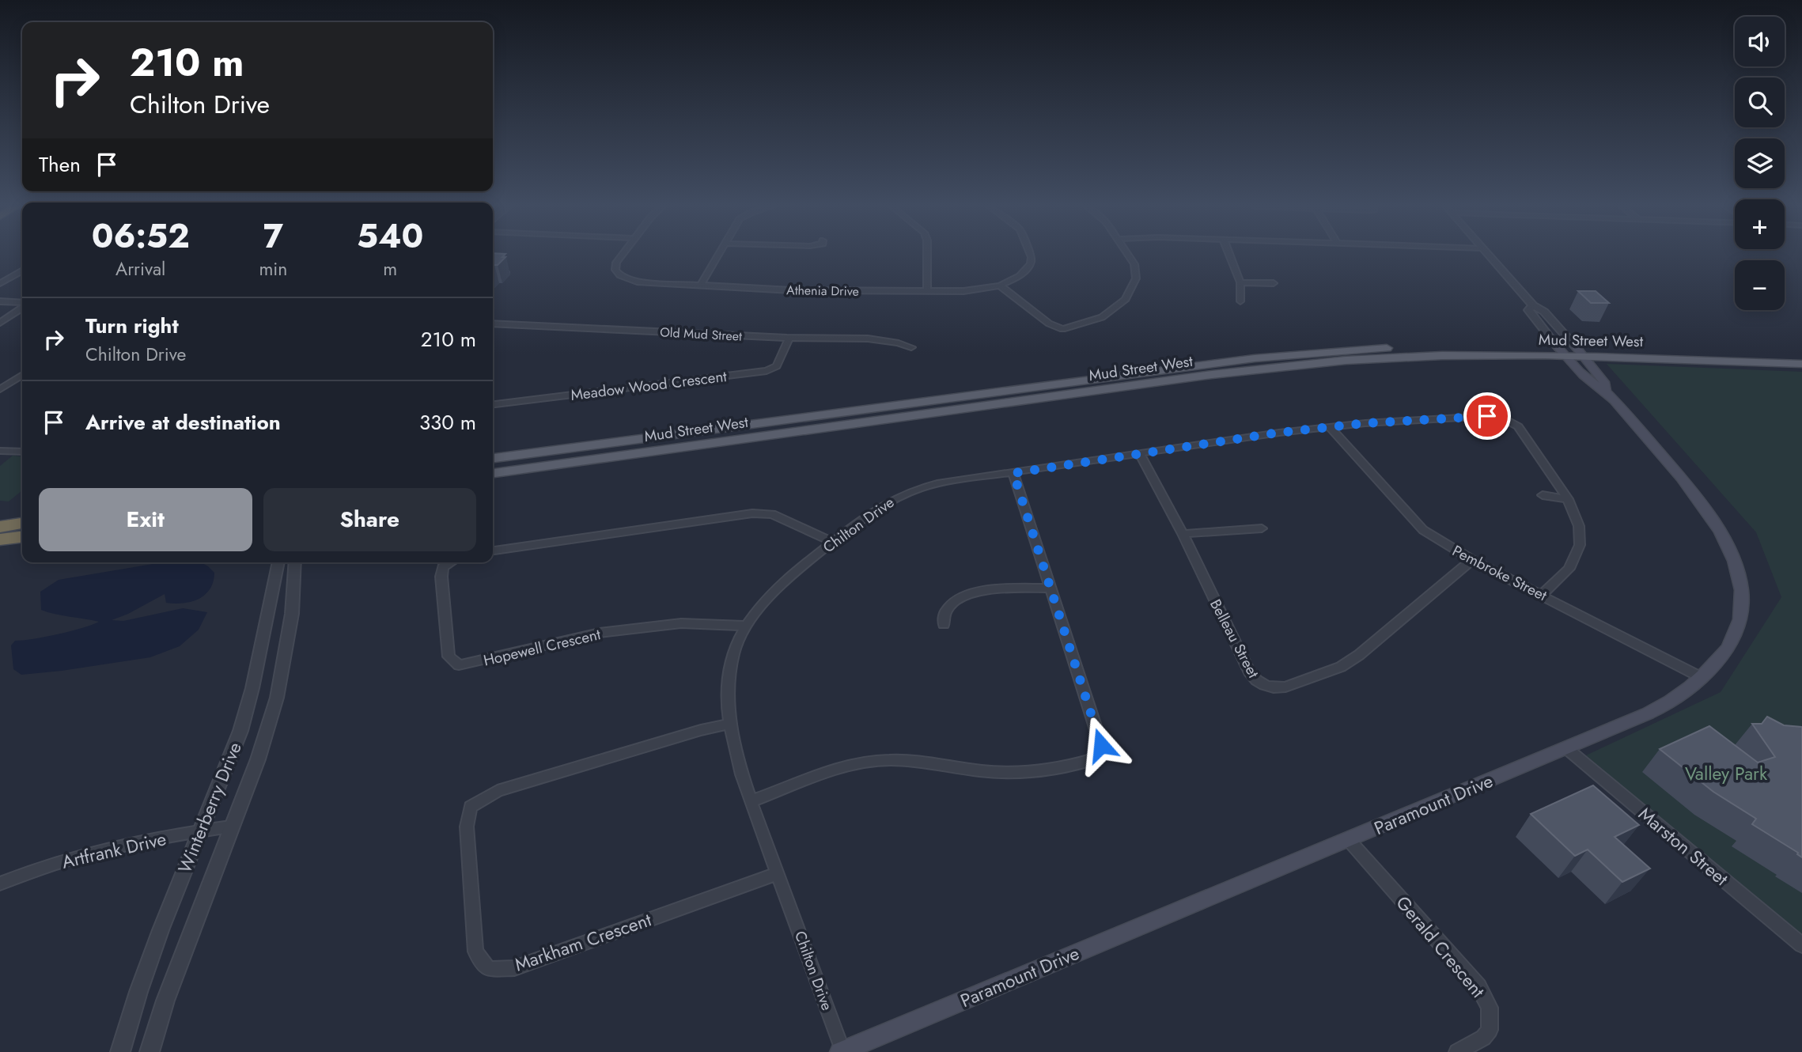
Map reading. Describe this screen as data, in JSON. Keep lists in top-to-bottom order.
{
  "streets": {
    "main road": ["Mud Street West", "Paramount Drive"],
    "street": [
      "Athenia Drive",
      "Old Mud Street",
      "Meadow Wood Crescent",
      "Chilton Drive",
      "Pembroke Street",
      "Belleau Street",
      "Hopewell Crescent",
      "Winterberry Drive",
      "Marston Street",
      "Artfrank Drive",
      "Markham Crescent",
      "Gerald Crescent"
    ]
  },
  "crossings": [
    ["Old Mud Street", "Meadow Wood Crescent"],
    ["Mud Street West", "Paramount Drive"],
    ["Chilton Drive", "Pembroke Street"],
    ["Chilton Drive", "Belleau Street"],
    ["Chilton Drive", "Hopewell Crescent"],
    ["Chilton Drive", "Paramount Drive"],
    ["Chilton Drive", "Markham Crescent"],
    ["Pembroke Street", "Belleau Street"],
    ["Pembroke Street", "Paramount Drive"],
    ["Paramount Drive", "Marston Street"],
    ["Paramount Drive", "Gerald Crescent"],
    ["Winterberry Drive", "Artfrank Drive"]
  ],
  "parks": ["Valley Park"],
  "page": {
    "map_buttons": ["+", "−"],
    "turn": ["210 m", "Chilton Drive"],
    "then": "Then",
    "eta": [
      "06:52",
      "Arrival",
      "7",
      "min",
      "540",
      "m"
    ],
    "list": [
      {
        "name": "Turn right",
        "note": "Chilton Drive",
        "value": "210 m"
      },
      {
        "name": "Arrive at destination",
        "value": "330 m"
      }
    ],
    "buttons": ["Exit", "Share"]
  }
}
